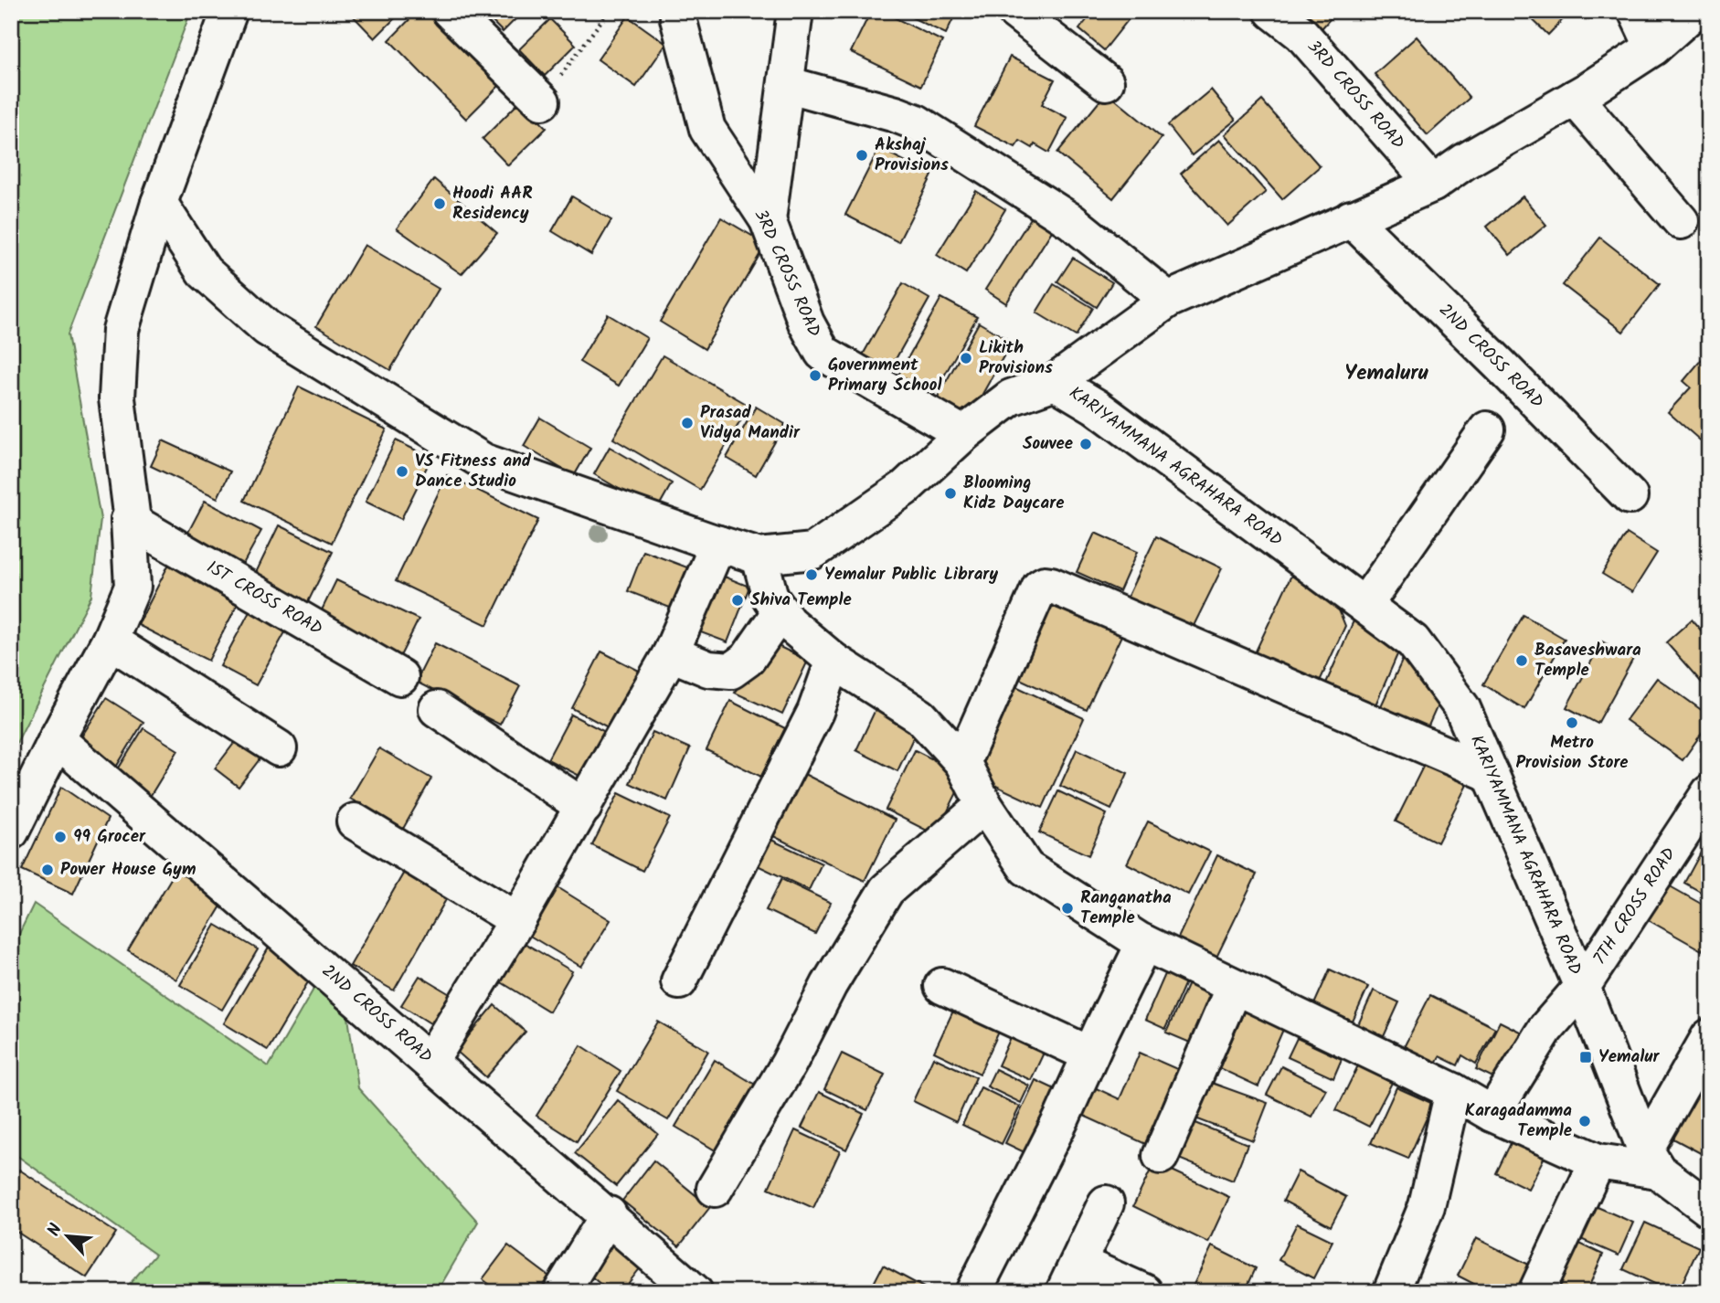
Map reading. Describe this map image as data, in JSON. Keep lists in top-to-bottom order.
{
  "streets": {
    "street": [
      "3RD CROSS ROAD",
      "2ND CROSS ROAD",
      "KARIYAMMANA AGRAHARA ROAD",
      "1ST CROSS ROAD",
      "7TH CROSS ROAD"
    ]
  },
  "crossings": [
    ["3RD CROSS ROAD", "KARIYAMMANA AGRAHARA ROAD"],
    ["KARIYAMMANA AGRAHARA ROAD", "7TH CROSS ROAD"]
  ],
  "districts": ["Yemaluru"],
  "places": {
    "other": [
      "Akshaj Provisions",
      "Hoodi AAR Residency",
      "Likith Provisions",
      "Government Primary School",
      "Prasad Vidya Mandir",
      "Souvee",
      "VS Fitness and Dance Studio",
      "Blooming Kidz Daycare",
      "Yemalur Public Library",
      "Shiva Temple",
      "Basaveshwara Temple",
      "Metro Provision Store",
      "99 Grocer",
      "Power House Gym",
      "Ranganatha Temple",
      "Karagadamma Temple"
    ],
    "transit": ["Yemalur"]
  },
  "north": "top left"
}
